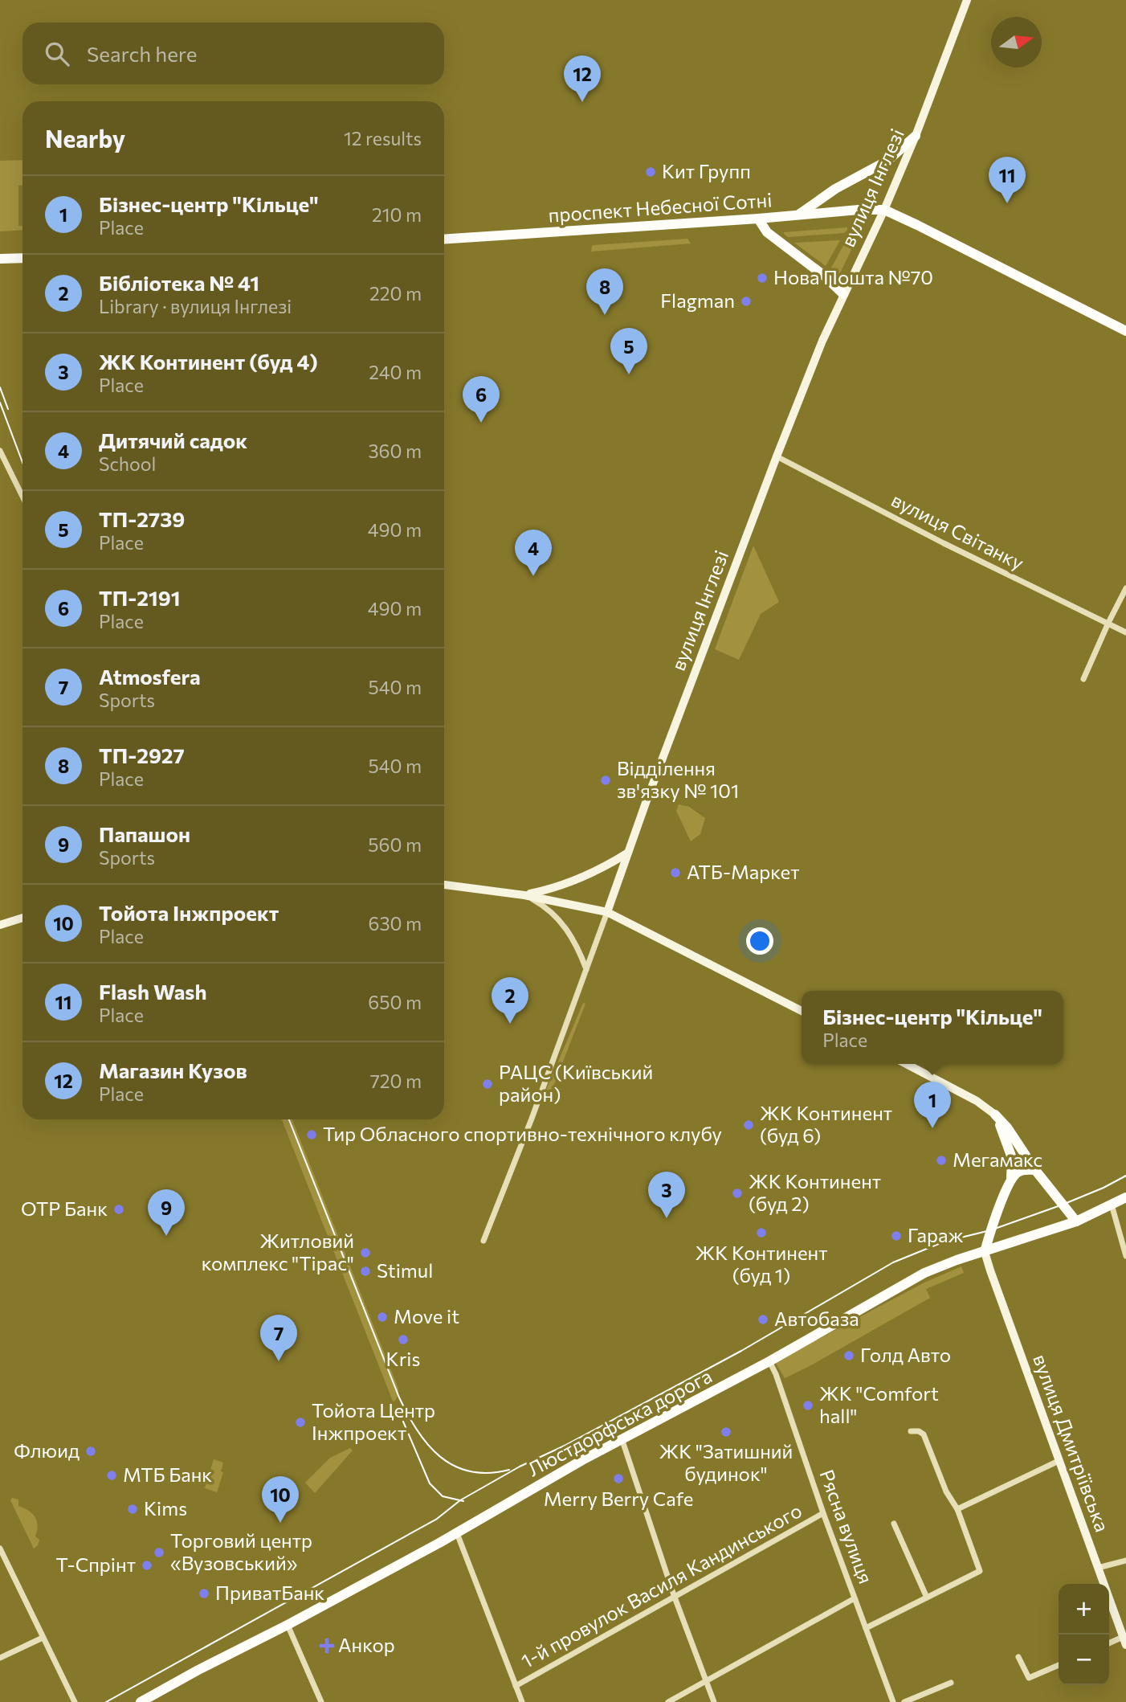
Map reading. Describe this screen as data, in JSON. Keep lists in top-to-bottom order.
{
  "streets": {
    "main road": [
      "вулиця Інглезі",
      "проспект Небесної Сотні",
      "Люстдорфська дорога",
      "вулиця Дмитріївська"
    ],
    "street": ["вулиця Світанку", "Рясна вулиця", "1-й провулок Василя Кандинського"]
  },
  "crossings": [
    ["вулиця Інглезі", "проспект Небесної Сотні"],
    ["вулиця Інглезі", "вулиця Світанку"],
    ["Люстдорфська дорога", "вулиця Дмитріївська"],
    ["Люстдорфська дорога", "Рясна вулиця"],
    ["Рясна вулиця", "1-й провулок Василя Кандинського"]
  ],
  "places": {
    "other": [
      "Кит Групп",
      "Нова Пошта №70",
      "Flagman",
      "Відділення зв'язку № 101",
      "АТБ-Маркет",
      "РАЦС (Київський район)",
      "ЖК Континент (буд 6)",
      "Тир Обласного спортивно-технічного клубу",
      "Мегамакс",
      "ЖК Континент (буд 2)",
      "OTP Банк",
      "ЖК Континент (буд 1)",
      "Гараж",
      "Житловий комплекс \"Тірас\"",
      "Stimul",
      "Move it",
      "Автобаза",
      "Kris",
      "Голд Авто",
      "ЖК \"Comfort hall\"",
      "Тойота Центр Інжпроект",
      "ЖК \"Затишний будинок\"",
      "Флюид",
      "МТБ Банк",
      "Merry Berry Cafe",
      "Kims",
      "Торговий центр «Вузовський»",
      "Т-Спрінт",
      "ПриватБанк"
    ],
    "health": ["Анкор"]
  },
  "north": "right",
  "page": {
    "search": "Search here",
    "pins": [
      "12",
      "11",
      "8",
      "5",
      "6",
      "4",
      "2",
      "1",
      "3",
      "9",
      "7",
      "10"
    ],
    "heading": ["Nearby", "12 results"],
    "list": [
      {
        "mark": "1",
        "name": "Бізнес-центр \"Кільце\"",
        "note": "Place",
        "value": "210 m"
      },
      {
        "mark": "2",
        "name": "Бібліотека № 41",
        "note": "Library · вулиця Інглезі",
        "value": "220 m"
      },
      {
        "mark": "3",
        "name": "ЖК Континент (буд 4)",
        "note": "Place",
        "value": "240 m"
      },
      {
        "mark": "4",
        "name": "Дитячий садок",
        "note": "School",
        "value": "360 m"
      },
      {
        "mark": "5",
        "name": "ТП-2739",
        "note": "Place",
        "value": "490 m"
      },
      {
        "mark": "6",
        "name": "ТП-2191",
        "note": "Place",
        "value": "490 m"
      },
      {
        "mark": "7",
        "name": "Atmosfera",
        "note": "Sports",
        "value": "540 m"
      },
      {
        "mark": "8",
        "name": "ТП-2927",
        "note": "Place",
        "value": "540 m"
      },
      {
        "mark": "9",
        "name": "Папашон",
        "note": "Sports",
        "value": "560 m"
      },
      {
        "mark": "10",
        "name": "Тойота Інжпроект",
        "note": "Place",
        "value": "630 m"
      },
      {
        "mark": "11",
        "name": "Flash Wash",
        "note": "Place",
        "value": "650 m"
      },
      {
        "mark": "12",
        "name": "Магазин Кузов",
        "note": "Place",
        "value": "720 m"
      }
    ],
    "popup": ["Бізнес-центр \"Кільце\"", "Place"],
    "map_buttons": ["+", "−"]
  }
}
